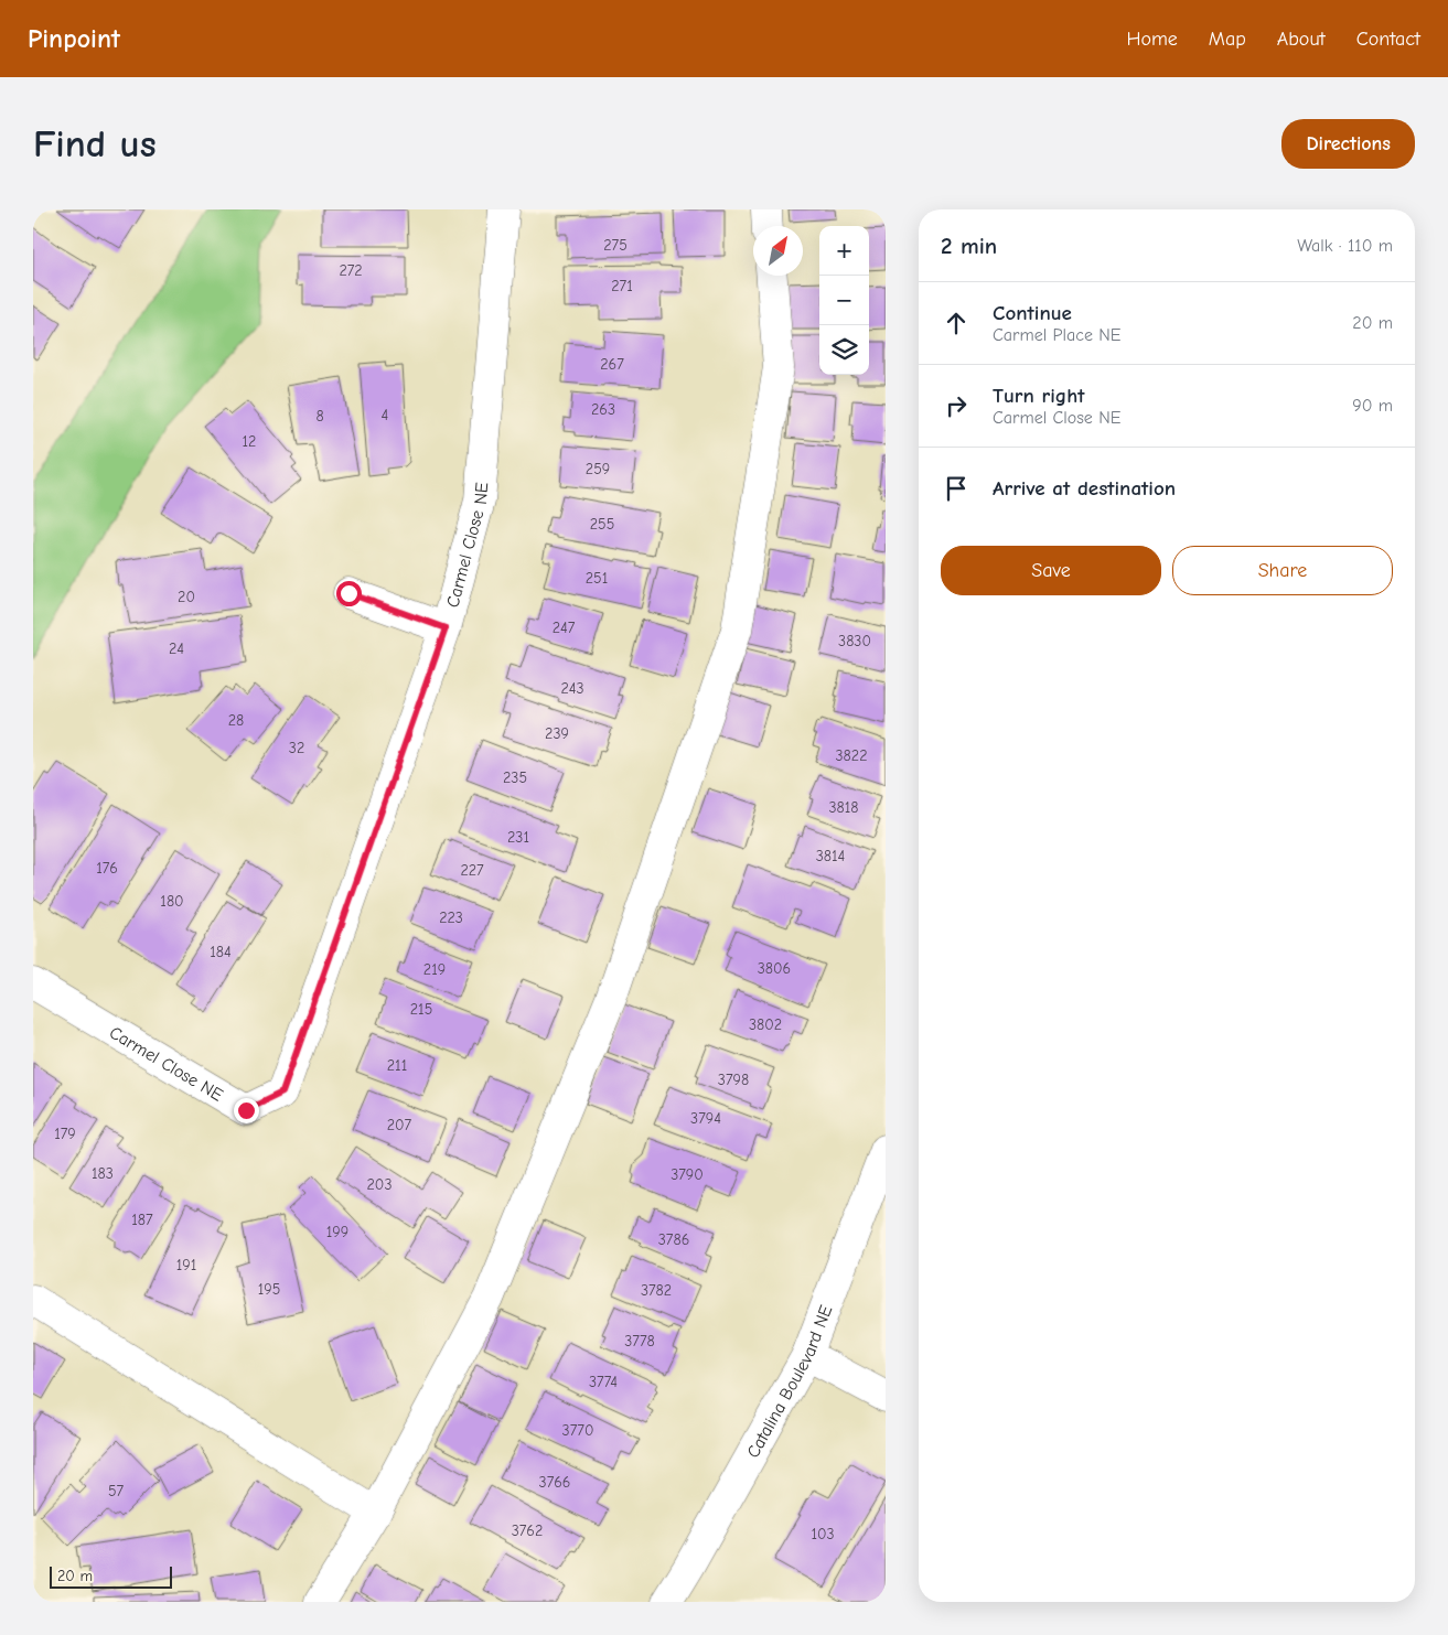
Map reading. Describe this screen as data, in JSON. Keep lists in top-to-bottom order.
{
  "streets": {
    "street": ["Carmel Close NE", "Catalina Boulevard NE"]
  },
  "house_numbers": [
    "275",
    "272",
    "271",
    "267",
    "263",
    "4",
    "8",
    "12",
    "259",
    "255",
    "251",
    "20",
    "247",
    "3830",
    "24",
    "243",
    "28",
    "239",
    "32",
    "3822",
    "235",
    "3818",
    "231",
    "3814",
    "176",
    "227",
    "180",
    "223",
    "184",
    "3806",
    "219",
    "215",
    "3802",
    "211",
    "3798",
    "3794",
    "207",
    "179",
    "183",
    "3790",
    "203",
    "187",
    "199",
    "3786",
    "191",
    "195",
    "3782",
    "3778",
    "3774",
    "3770",
    "3766",
    "57",
    "3762",
    "103"
  ],
  "scale_bar": "20 m",
  "north": "top right",
  "page": {
    "header": "Pinpoint",
    "nav": [
      "Home",
      "Map",
      "About",
      "Contact"
    ],
    "buttons": [
      "Directions",
      ["Save", "Share"]
    ],
    "title": "Find us",
    "heading": ["2 min", "Walk · 110 m"],
    "map_buttons": ["+", "−"],
    "list": [
      ["Continue", "Carmel Place NE", "20 m"],
      ["Turn right", "Carmel Close NE", "90 m"],
      "Arrive at destination"
    ],
    "scale": "20 m"
  }
}
